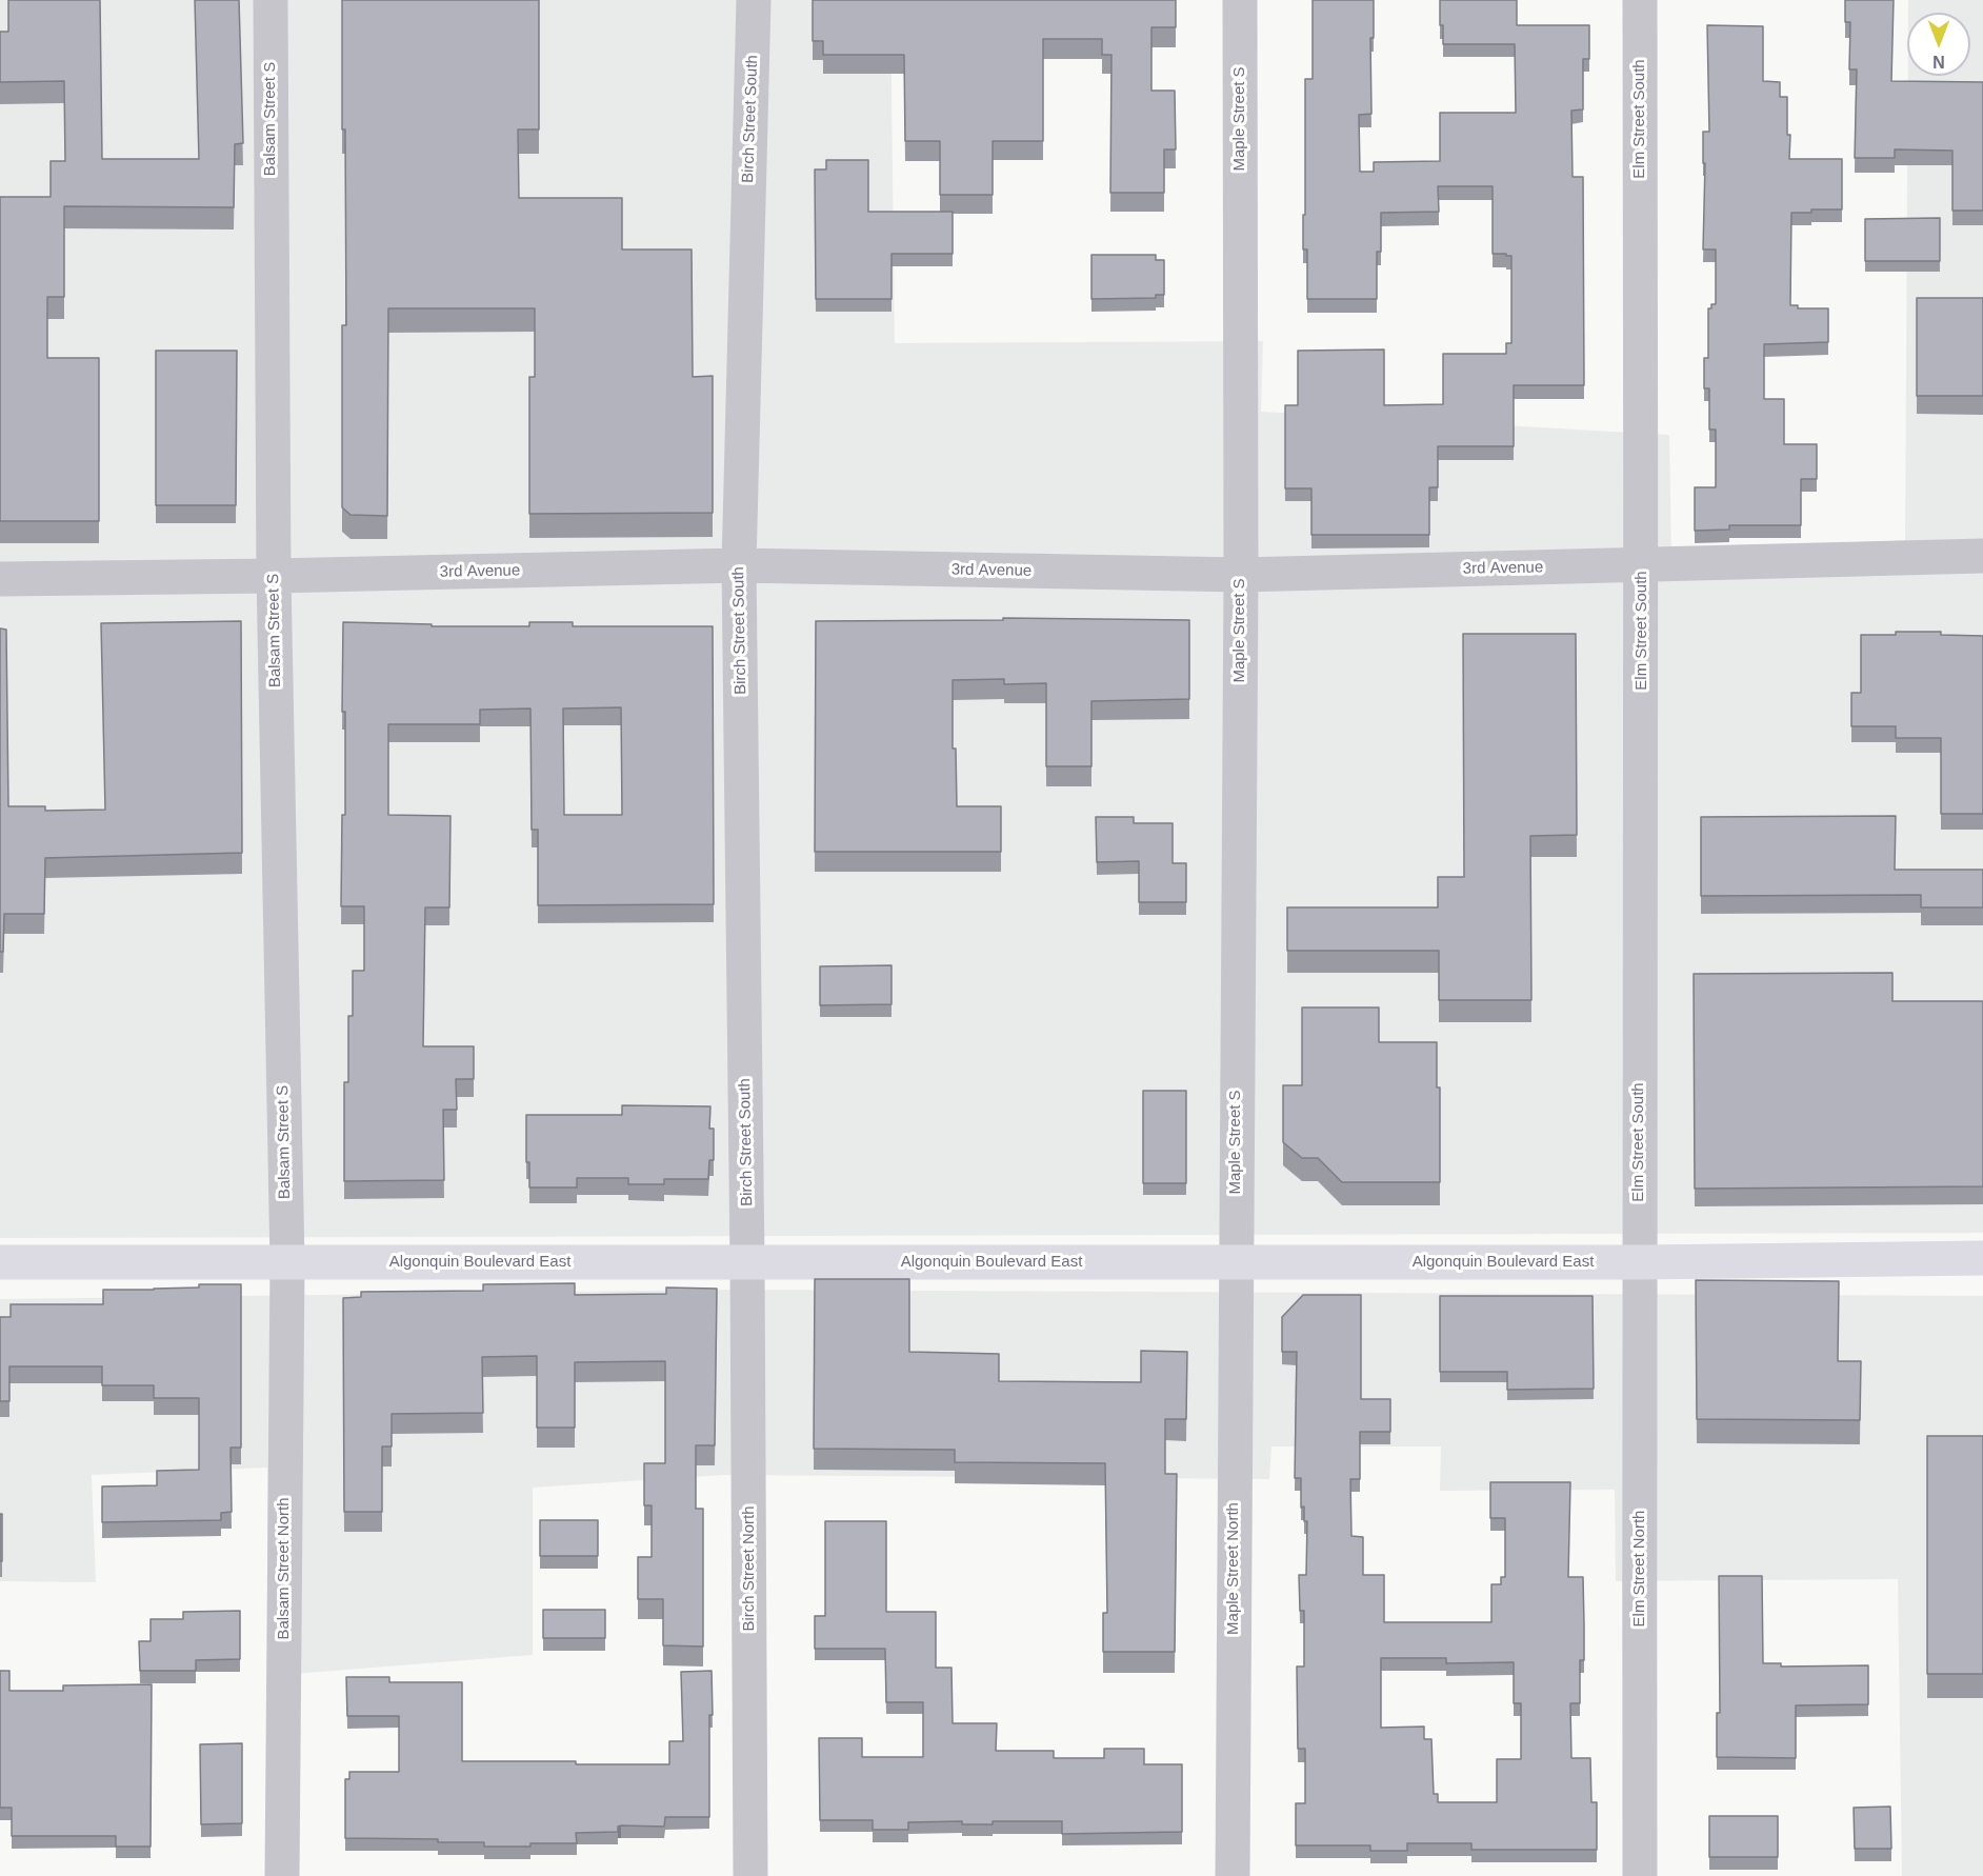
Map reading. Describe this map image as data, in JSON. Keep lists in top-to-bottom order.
{
  "streets": {
    "main road": ["Algonquin Boulevard East"],
    "street": [
      "Balsam Street S",
      "Birch Street South",
      "Maple Street S",
      "Elm Street South",
      "3rd Avenue",
      "Balsam Street North",
      "Birch Street North",
      "Maple Street North",
      "Elm Street North"
    ]
  },
  "crossings": [
    ["Balsam Street S", "3rd Avenue"],
    ["Balsam Street S", "Algonquin Boulevard East"],
    ["Balsam Street S", "Balsam Street North"],
    ["Birch Street South", "3rd Avenue"],
    ["Birch Street South", "Algonquin Boulevard East"],
    ["Birch Street South", "Birch Street North"],
    ["Maple Street S", "3rd Avenue"],
    ["Maple Street S", "Algonquin Boulevard East"],
    ["Maple Street S", "Maple Street North"],
    ["Elm Street South", "3rd Avenue"],
    ["Elm Street South", "Algonquin Boulevard East"],
    ["Elm Street South", "Elm Street North"],
    ["Algonquin Boulevard East", "Balsam Street North"],
    ["Algonquin Boulevard East", "Birch Street North"],
    ["Algonquin Boulevard East", "Maple Street North"],
    ["Algonquin Boulevard East", "Elm Street North"]
  ],
  "north": "bottom"
}
